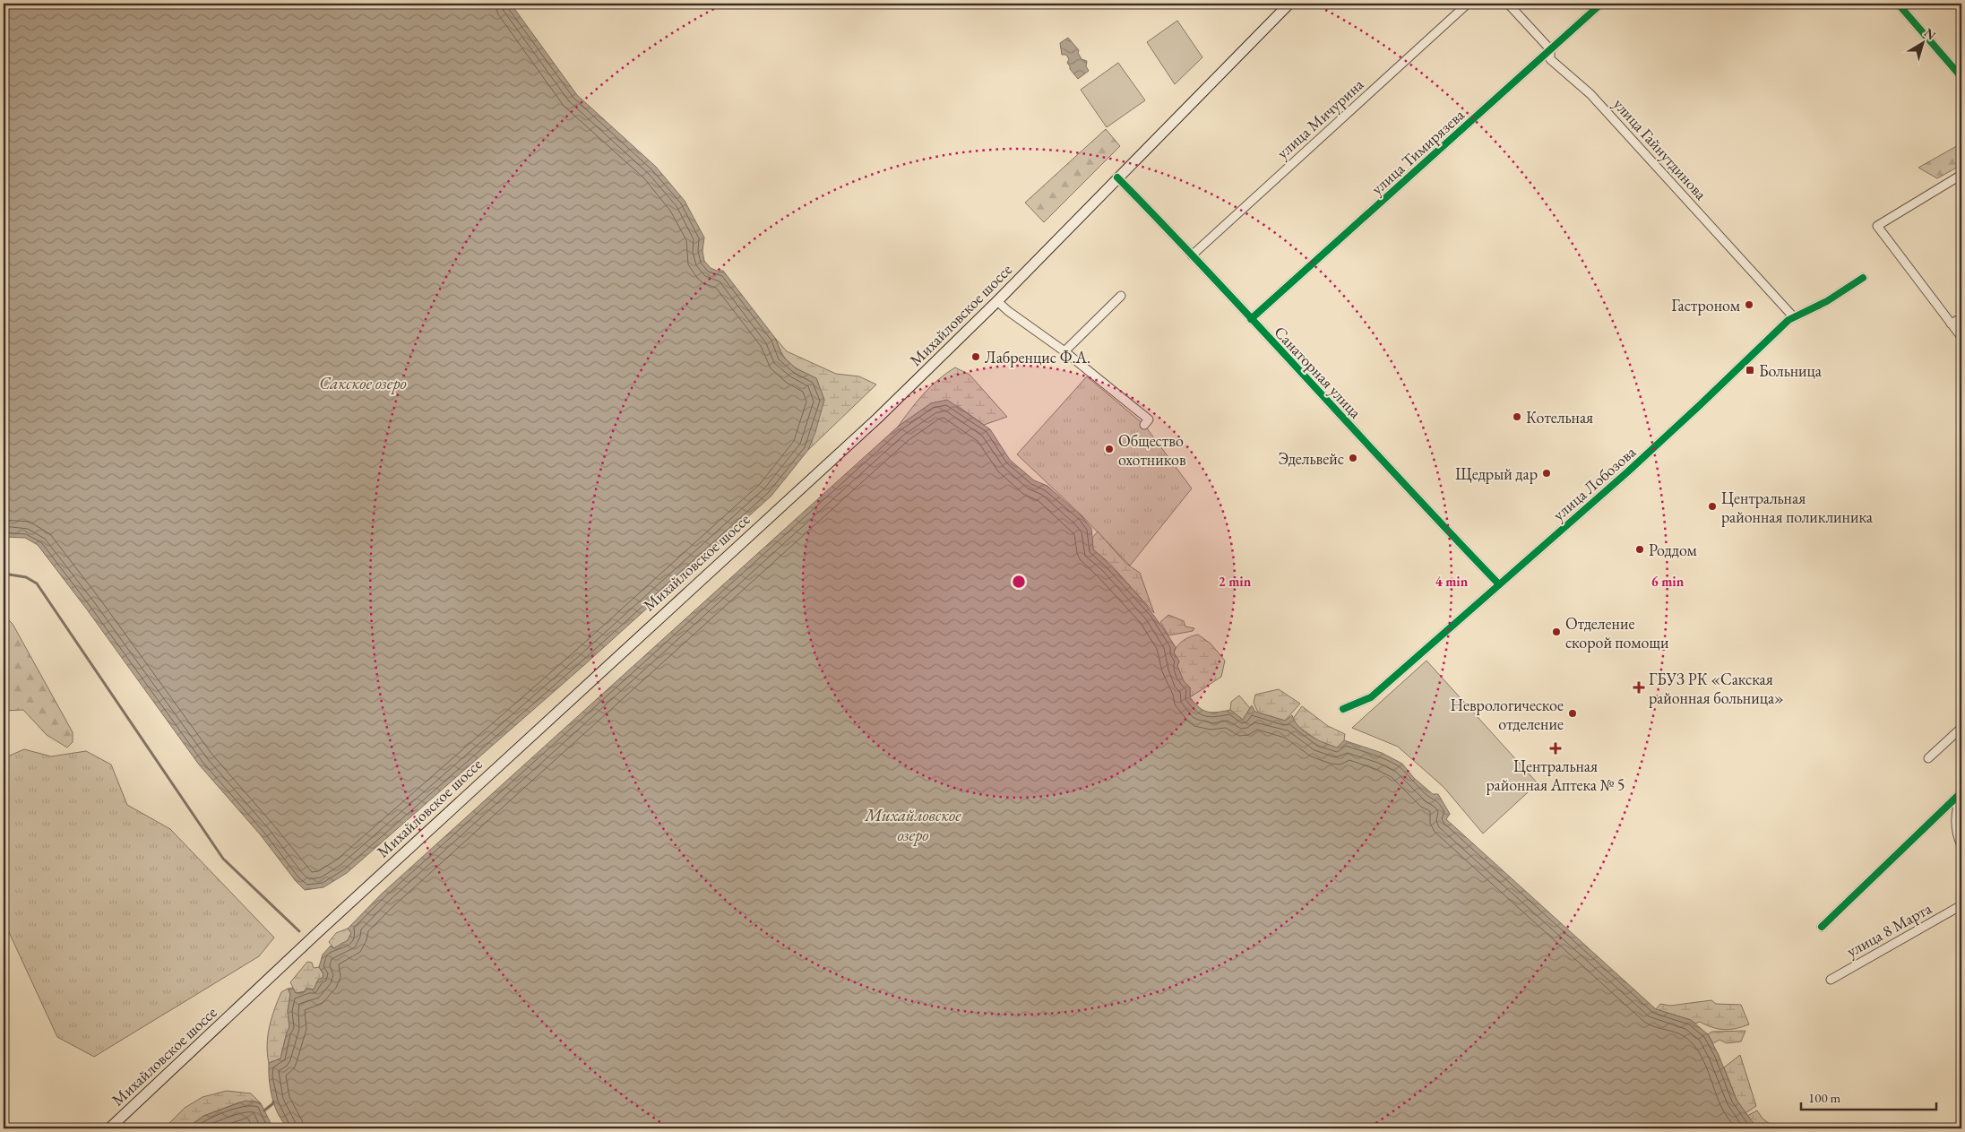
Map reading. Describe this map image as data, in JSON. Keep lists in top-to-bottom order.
{
  "streets": {
    "main road": ["Михайловское шоссе"],
    "street": [
      "улица Мичурина",
      "улица Гайнутдинова",
      "улица Тимирязева",
      "Санаторная улица",
      "улица Лобозова",
      "улица 8 Марта"
    ]
  },
  "crossings": [
    ["улица Мичурина", "Санаторная улица"],
    ["улица Гайнутдинова", "улица Тимирязева"],
    ["улица Гайнутдинова", "улица Лобозова"],
    ["улица Тимирязева", "Санаторная улица"],
    ["Михайловское шоссе", "Санаторная улица"],
    ["Санаторная улица", "улица Лобозова"]
  ],
  "water": ["Сакское озеро", "Михайловское озеро"],
  "places": {
    "other": [
      "Гастроном",
      "Лабренцис Ф.А.",
      "Котельная",
      "Общество охотников",
      "Эдельвейс",
      "Щедрый дар",
      "Центральная районная поликлиника",
      "Роддом",
      "Отделение скорой помощи",
      "Неврологическое отделение"
    ],
    "transit": ["Больница"],
    "health": ["ГБУЗ РК «Сакская районная больница»", "Центральная районная Аптека № 5"]
  },
  "scale_bar": "100 m",
  "north": "top right",
  "rings": ["2 min", "4 min", "6 min"]
}
